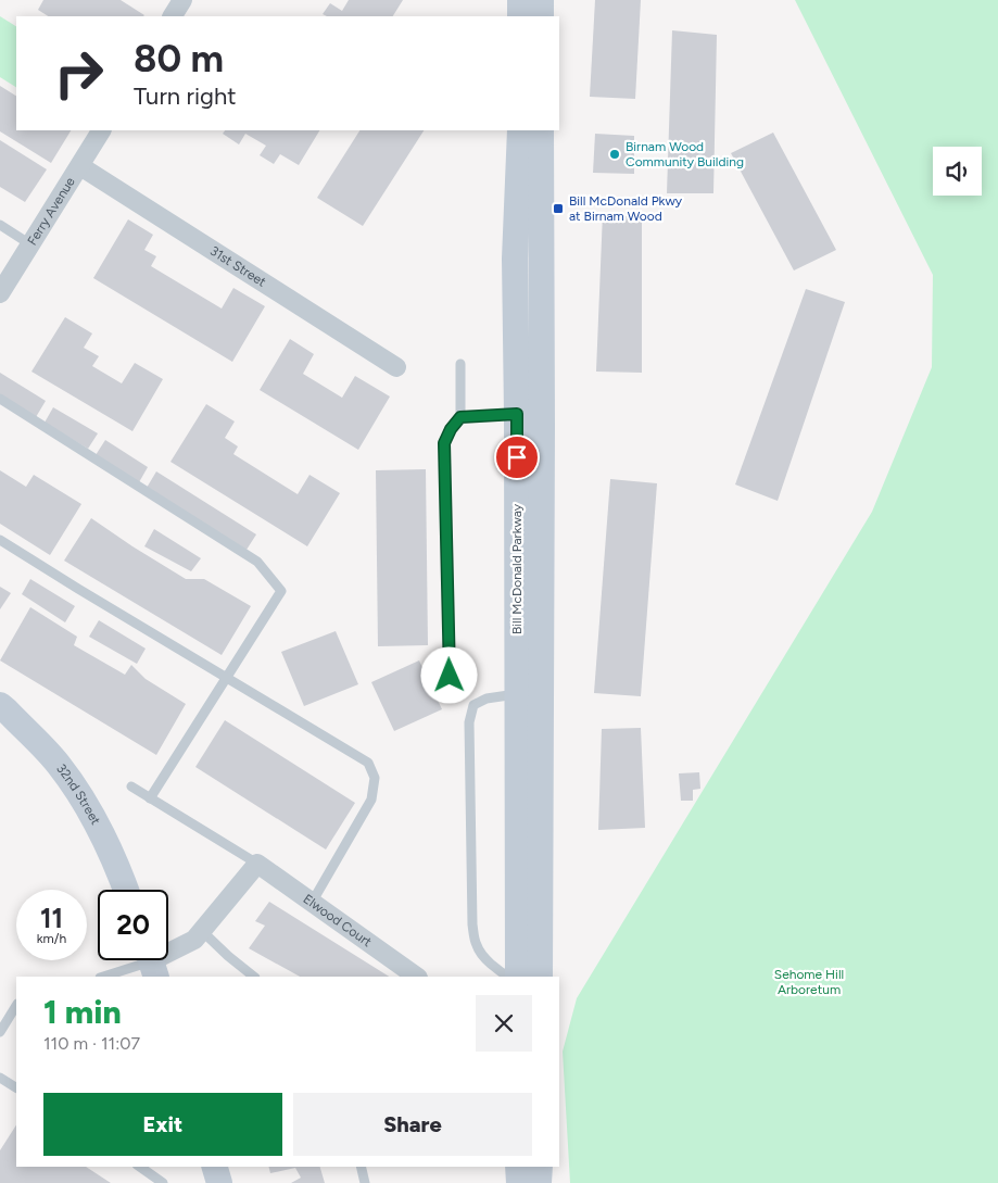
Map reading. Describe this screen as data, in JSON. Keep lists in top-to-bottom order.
{
  "streets": {
    "main road": ["Bill McDonald Parkway", "32nd Street"],
    "street": ["Ferry Avenue", "31st Street", "Elwood Court"]
  },
  "crossings": [
    ["Ferry Avenue", "31st Street"]
  ],
  "parks": ["Sehome Hill Arboretum"],
  "places": {
    "other": ["Birnam Wood Community Building"],
    "transit": ["Bill McDonald Pkwy at Birnam Wood"]
  },
  "page": {
    "turn": ["80 m", "Turn right"],
    "speed": "11 km/h",
    "limit": "20",
    "heading": ["1 min", "110 m · 11:07"],
    "buttons": ["Exit", "Share"]
  }
}
